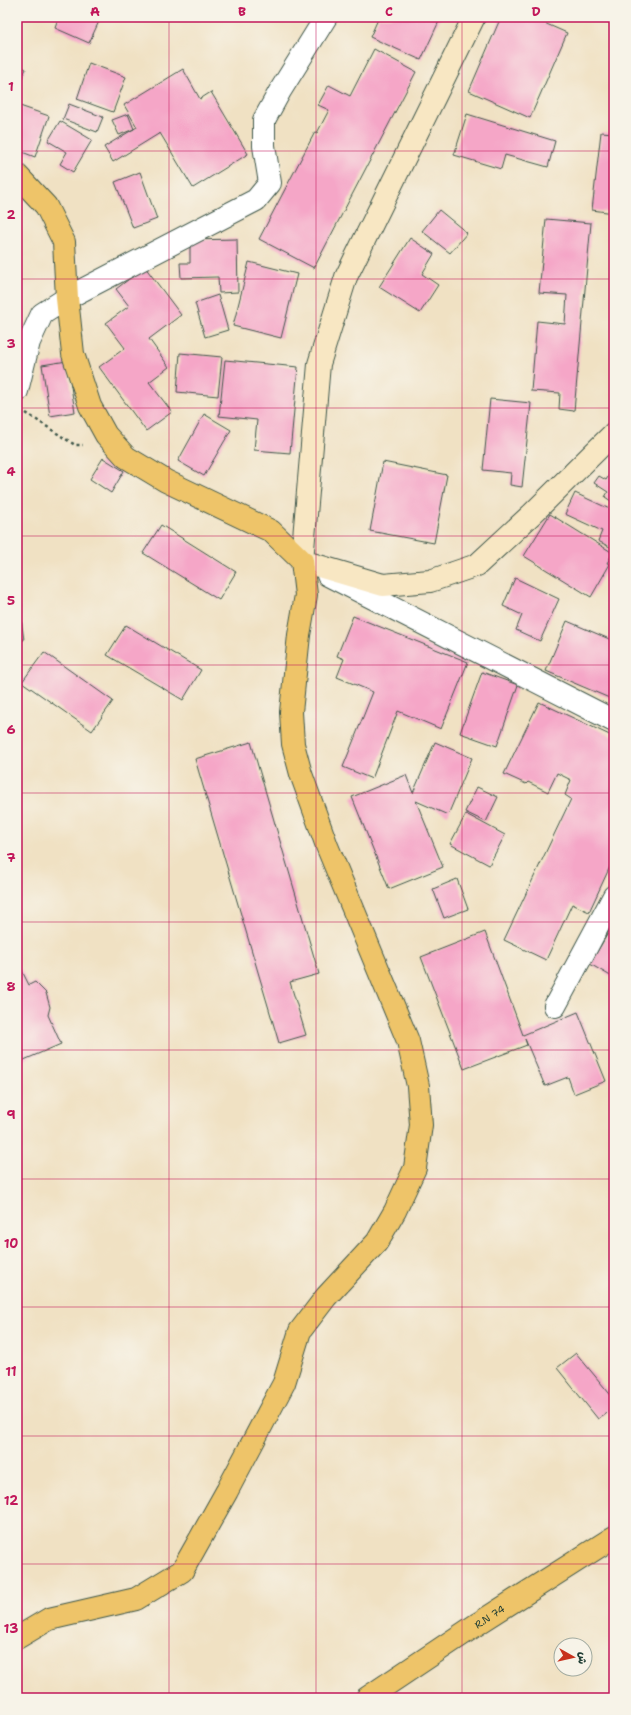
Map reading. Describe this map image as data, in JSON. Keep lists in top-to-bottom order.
{
  "streets": {
    "main road": ["R.N 74"]
  },
  "north": "right",
  "grid": {
    "columns": [
      "A",
      "B",
      "C",
      "D"
    ],
    "rows": [
      "1",
      "2",
      "3",
      "4",
      "5",
      "6",
      "7",
      "8",
      "9",
      "10",
      "11",
      "12",
      "13"
    ]
  }
}
